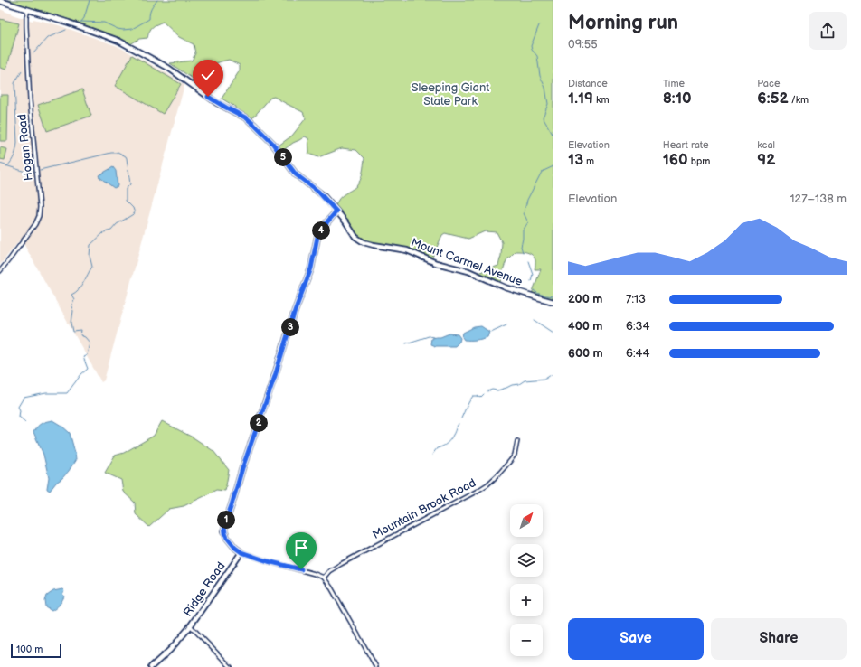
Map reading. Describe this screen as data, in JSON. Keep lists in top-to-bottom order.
{
  "streets": {
    "main road": ["Mount Carmel Avenue", "Ridge Road"],
    "street": ["Hogan Road", "Mountain Brook Road"]
  },
  "crossings": [
    ["Hogan Road", "Mount Carmel Avenue"]
  ],
  "parks": ["Sleeping Giant State Park"],
  "scale_bar": "100 m",
  "north": "top right",
  "page": {
    "heading": ["Morning run", "09:55"],
    "stats": [
      ["Distance", "1.19 km"],
      ["Time", "8:10"],
      ["Pace", "6:52 /km"],
      ["Elevation", "13 m"],
      ["Heart rate", "160 bpm"],
      ["kcal", "92"]
    ],
    "pins": [
      "5",
      "4",
      "3",
      "2",
      "1"
    ],
    "chart": ["Elevation", "127–138 m"],
    "list": [
      {
        "name": "200 m",
        "note": "7:13"
      },
      {
        "name": "400 m",
        "note": "6:34"
      },
      {
        "name": "600 m",
        "note": "6:44"
      }
    ],
    "map_buttons": ["+", "−"],
    "buttons": ["Save", "Share"],
    "scale": "100 m"
  }
}
